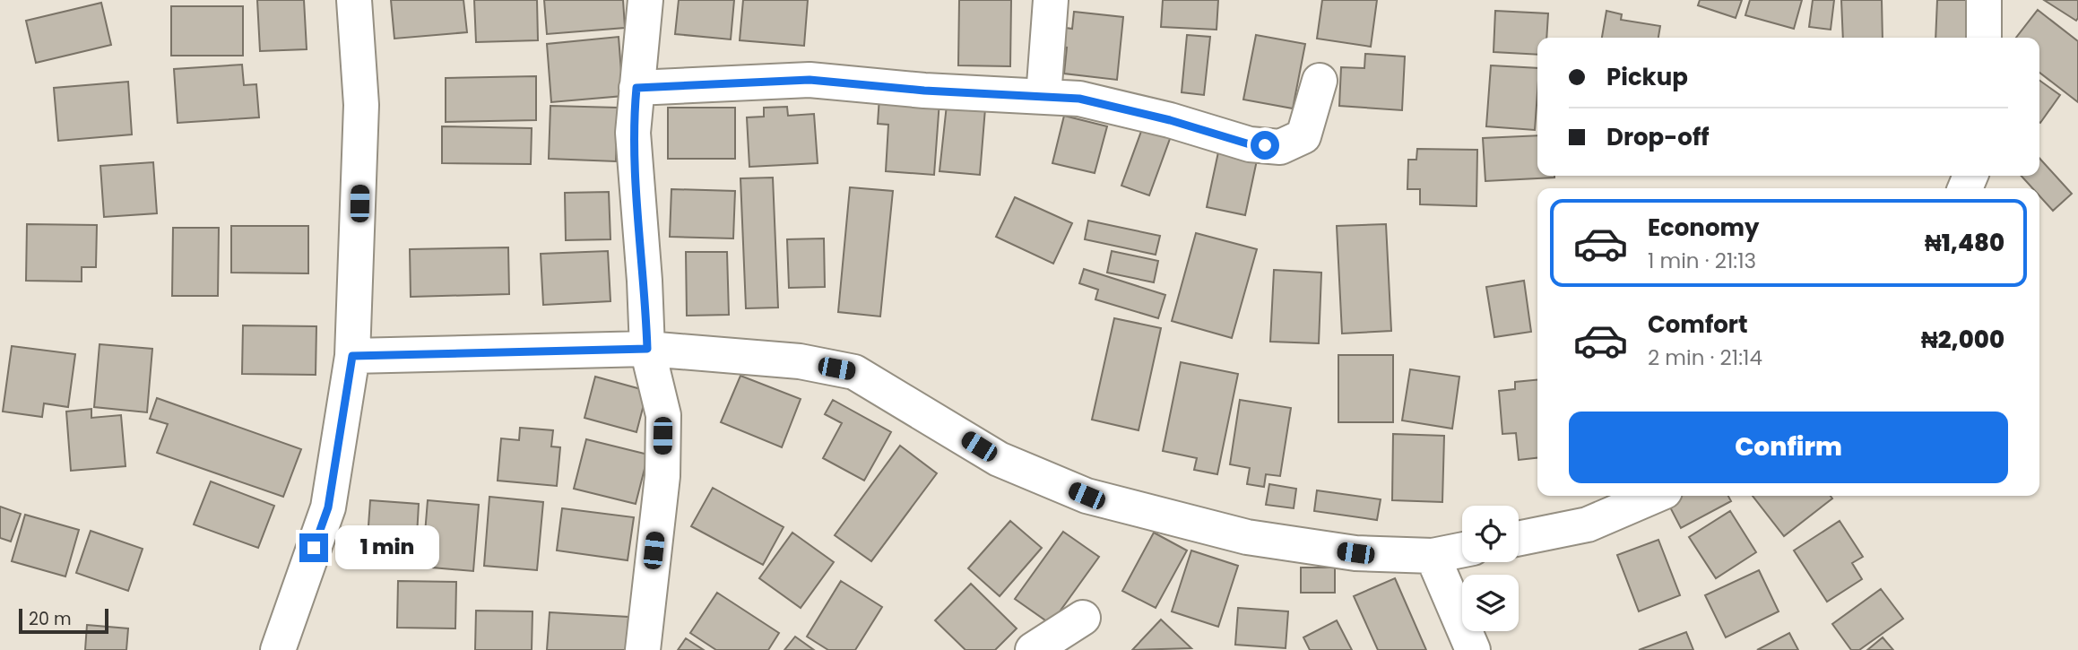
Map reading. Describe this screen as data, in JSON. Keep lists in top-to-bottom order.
{
  "scale_bar": "20 m",
  "page": {
    "banner": ["Pickup", "Drop-off"],
    "list": [
      {
        "name": "Economy",
        "note": "1 min · 21:13",
        "value": "₦1,480"
      },
      {
        "name": "Comfort",
        "note": "2 min · 21:14",
        "value": "₦2,000"
      }
    ],
    "buttons": "Confirm",
    "bubble": "1 min",
    "scale": "20 m"
  }
}
